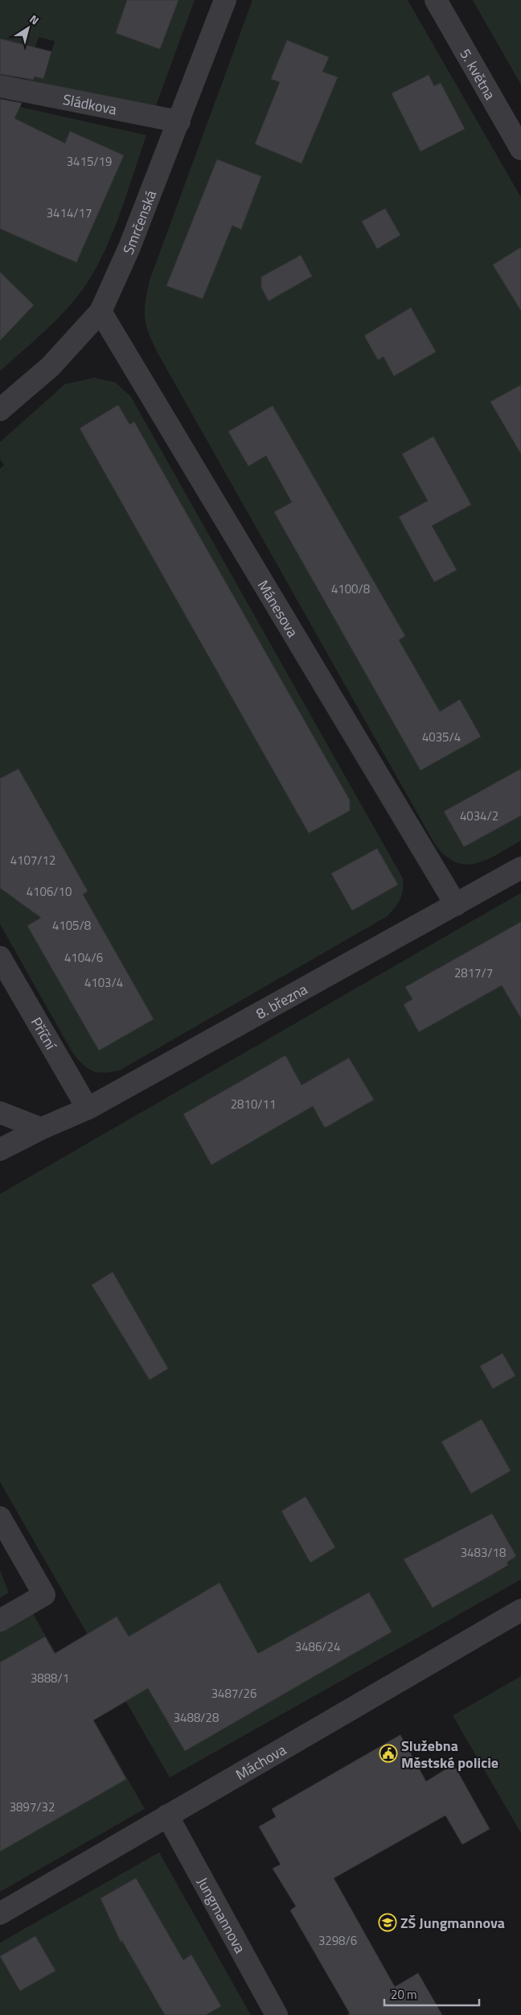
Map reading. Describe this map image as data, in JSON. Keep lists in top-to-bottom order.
{
  "streets": {
    "street": [
      "5. května",
      "Sládkova",
      "Smrčenská",
      "Mánesova",
      "8. března",
      "Příční",
      "Máchova",
      "Jungmannova"
    ]
  },
  "crossings": [
    ["Sládkova", "Smrčenská"],
    ["Smrčenská", "Mánesova"],
    ["Mánesova", "8. března"],
    ["8. března", "Příční"],
    ["Máchova", "Jungmannova"]
  ],
  "places": {
    "public building": ["Služebna Městské policie"],
    "school or university": ["ZŠ Jungmannova"]
  },
  "house_numbers": [
    "3415/19",
    "3414/17",
    "4100/8",
    "4035/4",
    "4034/2",
    "4107/12",
    "4106/10",
    "4105/8",
    "4104/6",
    "2817/7",
    "4103/4",
    "2810/11",
    "3483/18",
    "3486/24",
    "3888/1",
    "3487/26",
    "3488/28",
    "3897/32",
    "3298/6"
  ],
  "scale_bar": "20 m",
  "north": "top right"
}
